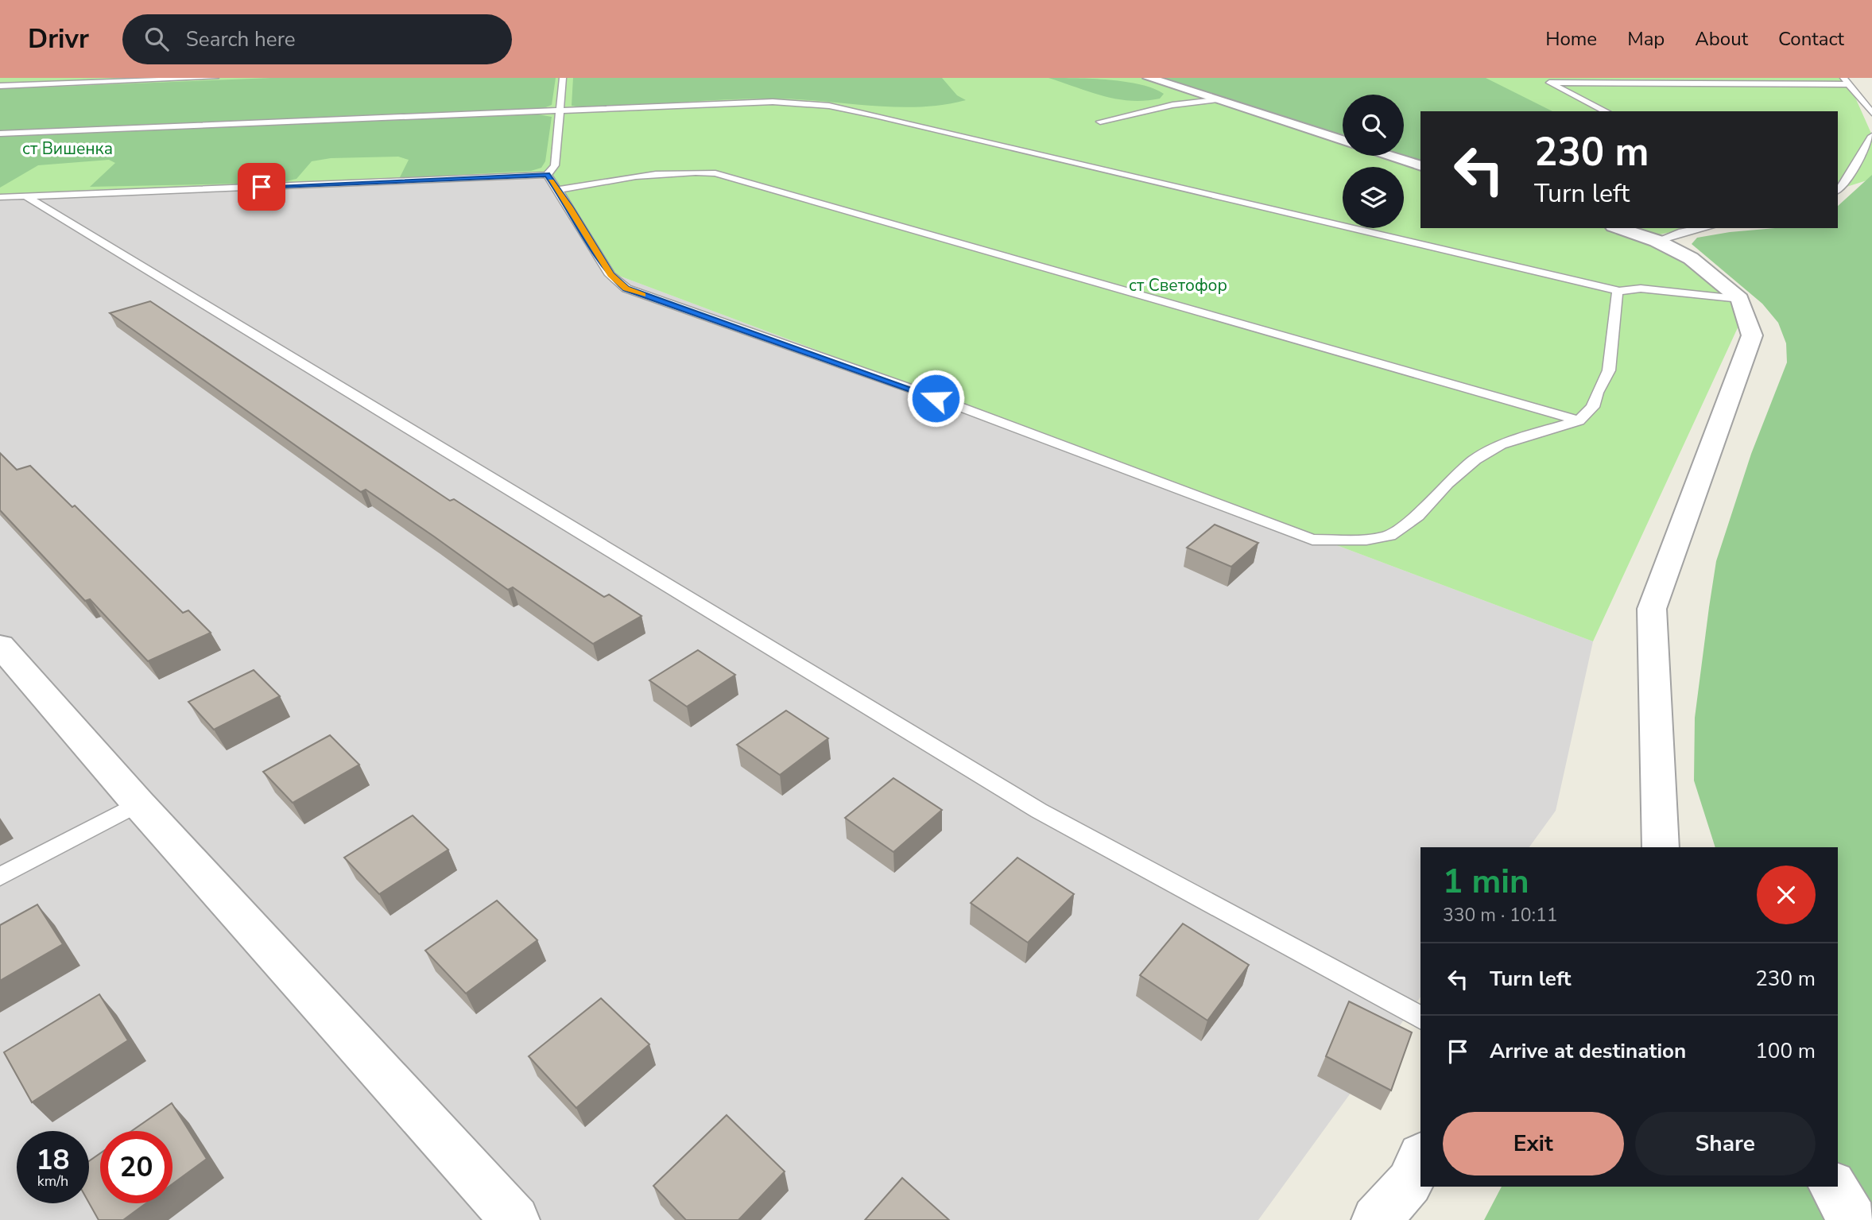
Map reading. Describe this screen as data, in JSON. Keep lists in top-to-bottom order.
{
  "parks": ["ст Вишенка", "ст Светофор"],
  "page": {
    "header": "Drivr",
    "search": "Search here",
    "nav": [
      "Home",
      "Map",
      "About",
      "Contact"
    ],
    "turn": ["230 m", "Turn left"],
    "heading": ["1 min", "330 m · 10:11"],
    "list": [
      {
        "name": "Turn left",
        "value": "230 m"
      },
      {
        "name": "Arrive at destination",
        "value": "100 m"
      }
    ],
    "buttons": ["Exit", "Share"],
    "speed": "18 km/h",
    "limit": "20"
  }
}
